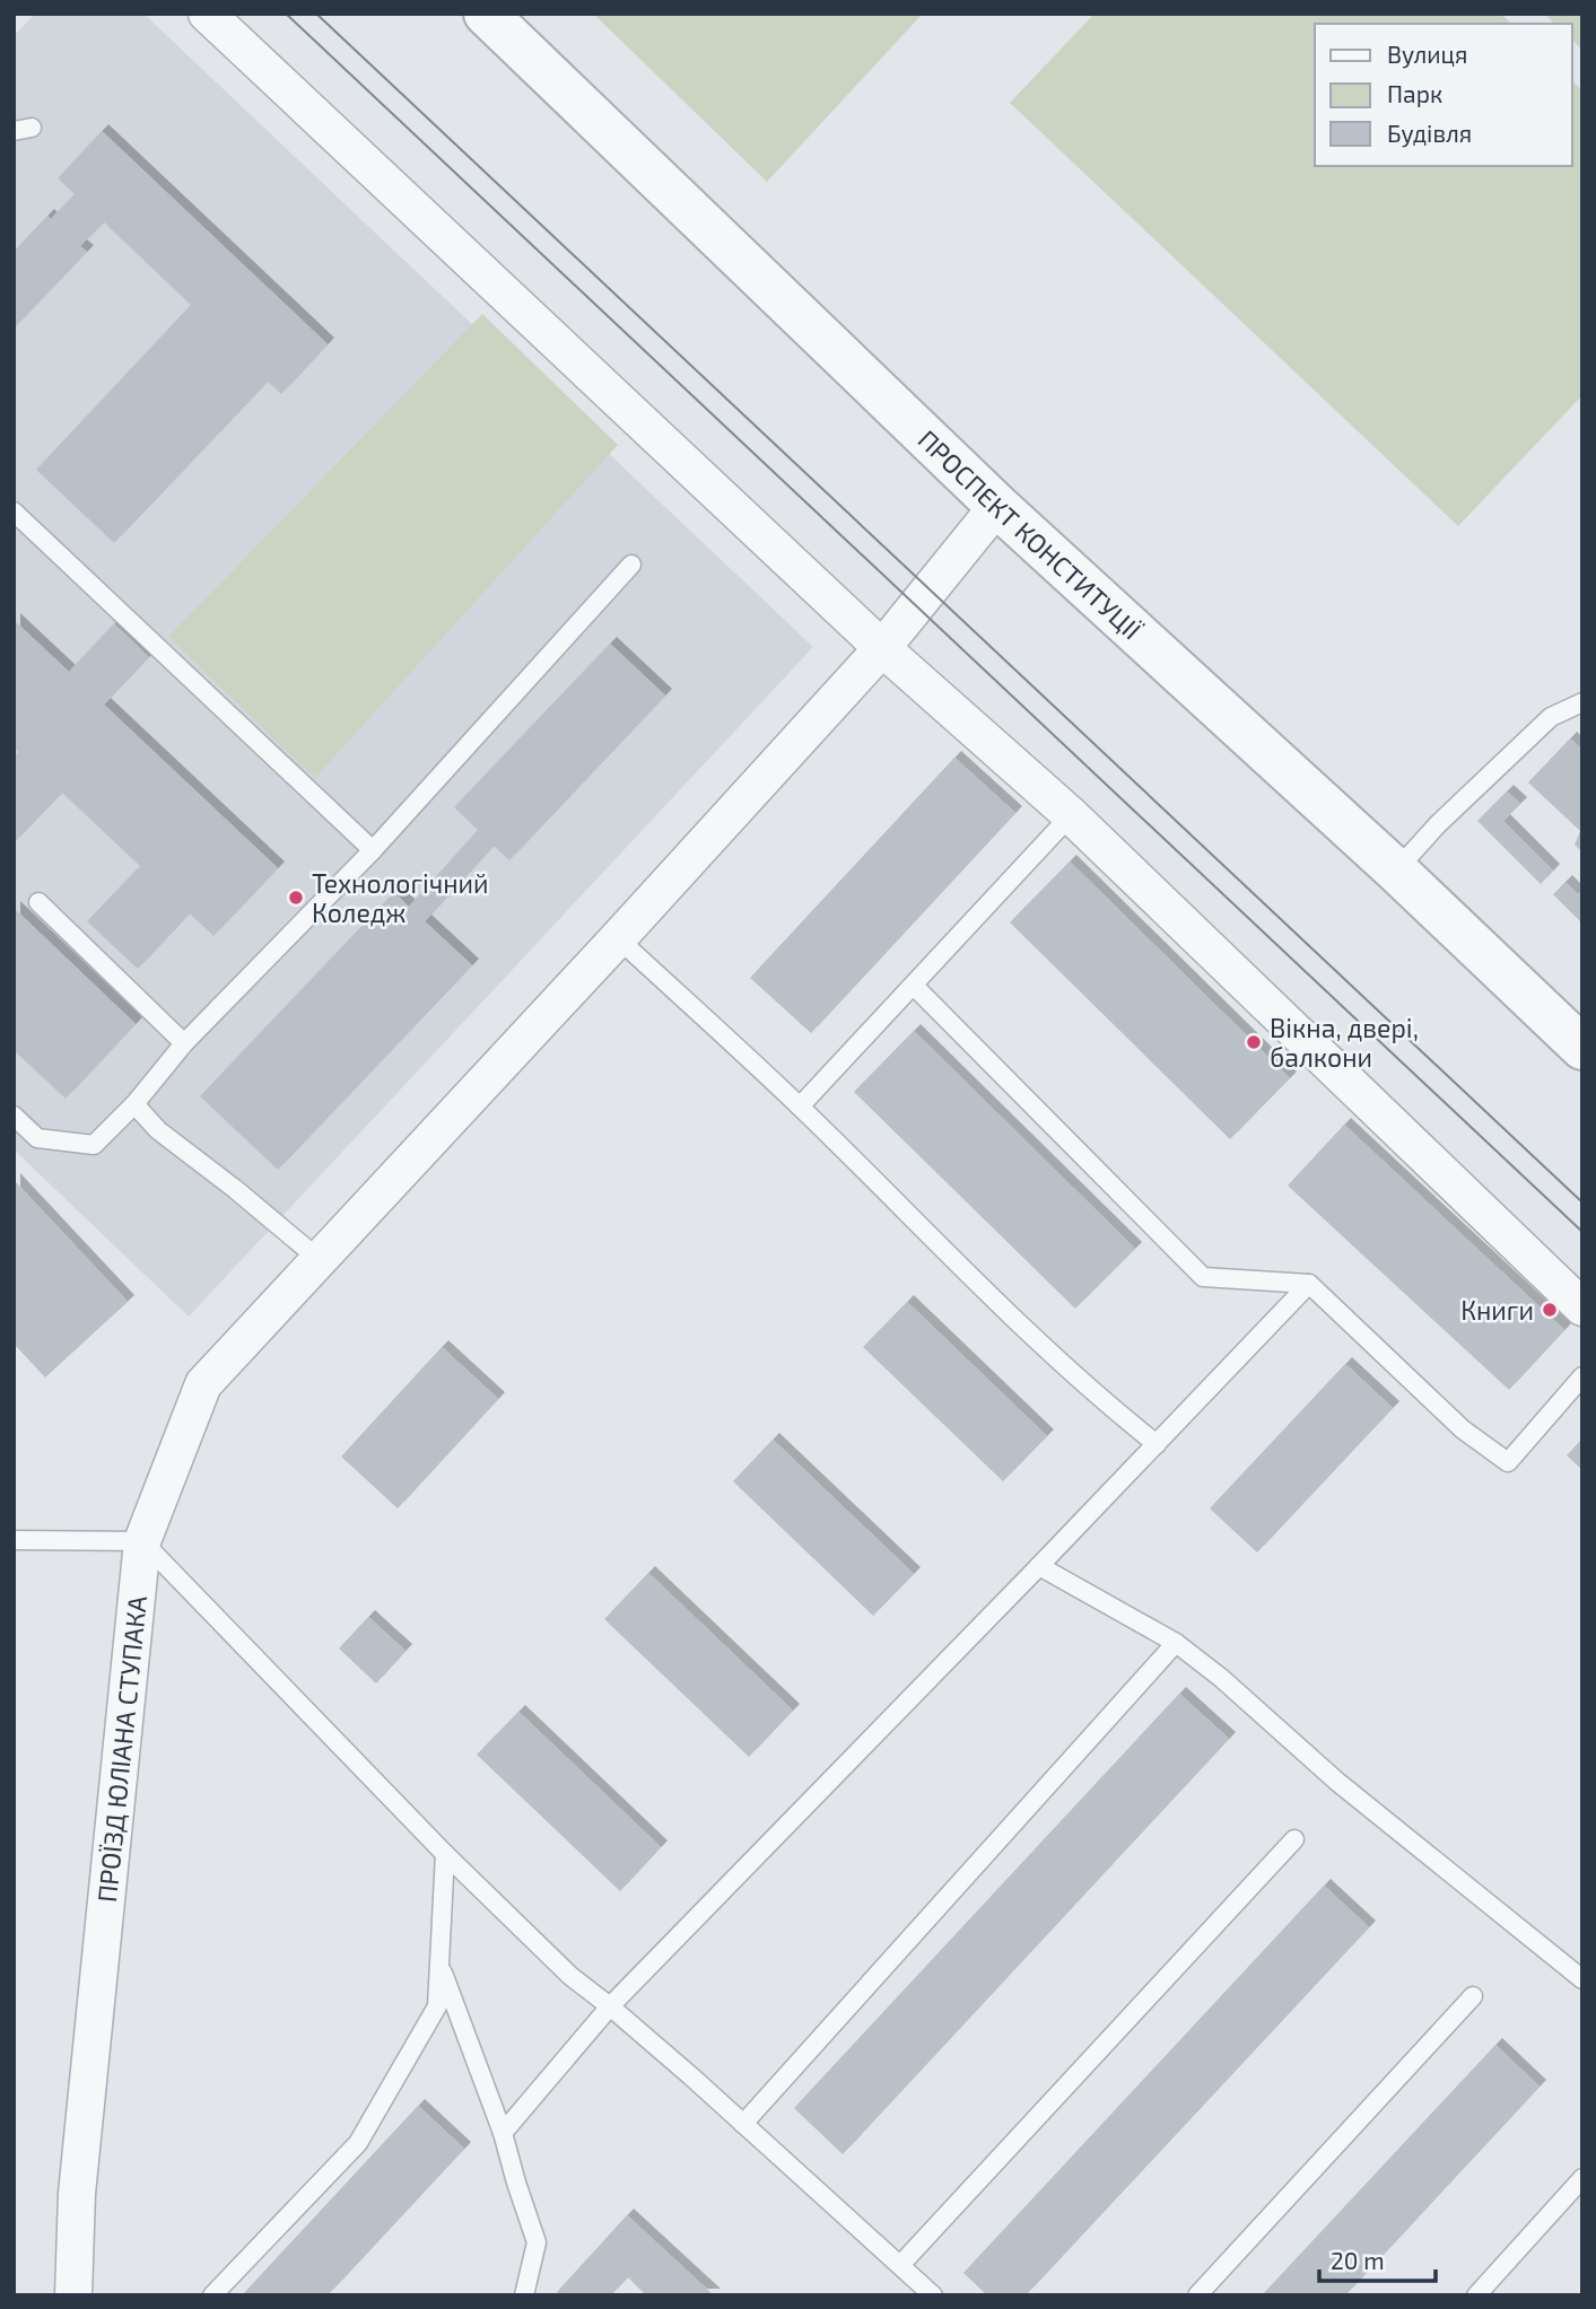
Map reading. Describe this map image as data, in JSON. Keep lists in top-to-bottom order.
{
  "streets": {
    "street": ["ПРОСПЕКТ КОНСТИТУЦІЇ", "ПРОЇЗД ЮЛІАНА СТУПАКА"]
  },
  "crossings": [
    ["ПРОСПЕКТ КОНСТИТУЦІЇ", "ПРОЇЗД ЮЛІАНА СТУПАКА"]
  ],
  "places": ["Технологічний Коледж", "Вікна, двері, балкони", "Книги"],
  "legend": ["Вулиця", "Парк", "Будівля"],
  "scale_bar": "20 m"
}
